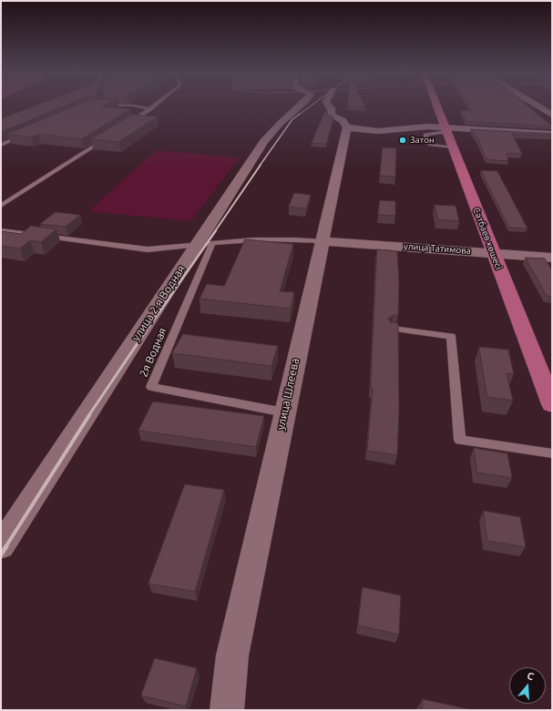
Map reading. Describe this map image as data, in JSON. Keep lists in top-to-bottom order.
{
  "streets": {
    "main road": ["Сәтбаев көшесі"],
    "street": ["улица Татимова", "улица 2-я Водная", "улица Шлеева"],
    "lane": ["2я Водная"]
  },
  "crossings": [
    ["Сәтбаев көшесі", "улица Татимова"],
    ["улица Татимова", "улица Шлеева"],
    ["улица 2-я Водная", "2я Водная"],
    ["2я Водная", "улица Шлеева"]
  ],
  "places": ["Затон"],
  "north": "top"
}
